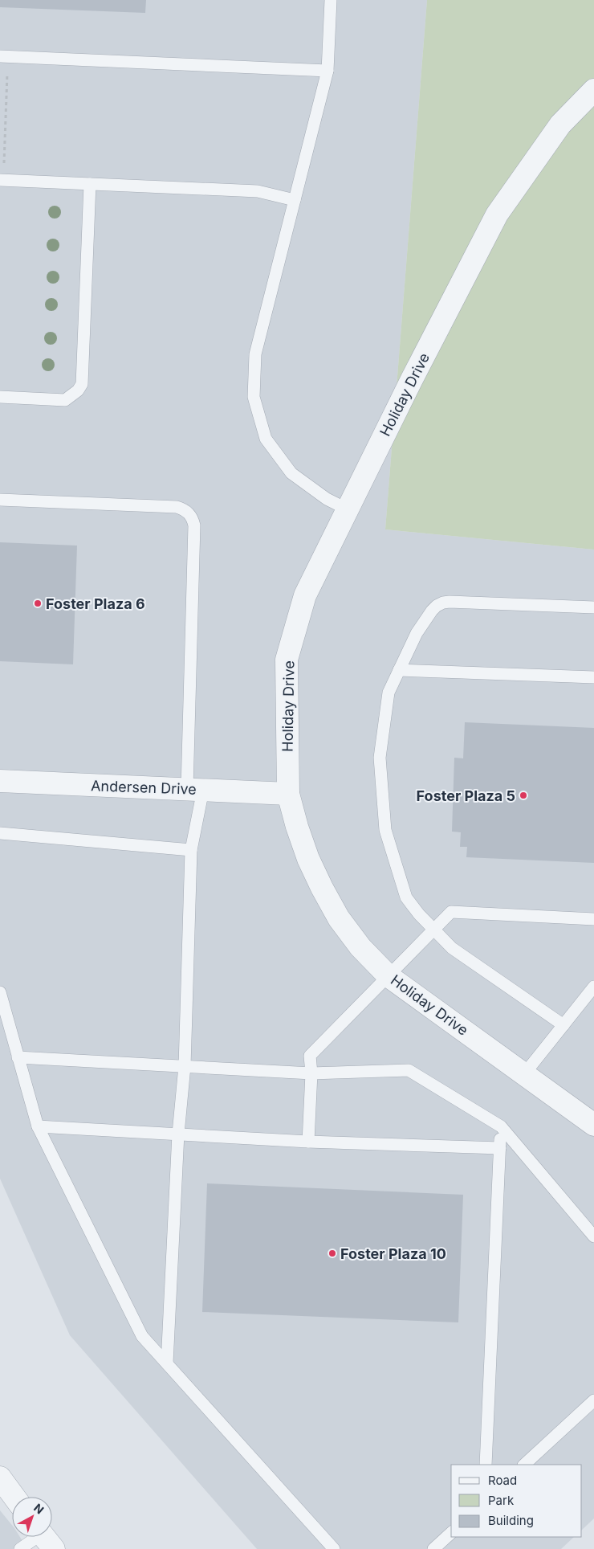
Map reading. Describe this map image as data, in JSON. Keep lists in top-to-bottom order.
{
  "streets": {
    "street": ["Holiday Drive", "Andersen Drive"]
  },
  "crossings": [
    ["Holiday Drive", "Andersen Drive"]
  ],
  "places": ["Foster Plaza 6", "Foster Plaza 5", "Foster Plaza 10"],
  "legend": ["Road", "Park", "Building"],
  "north": "top right"
}
